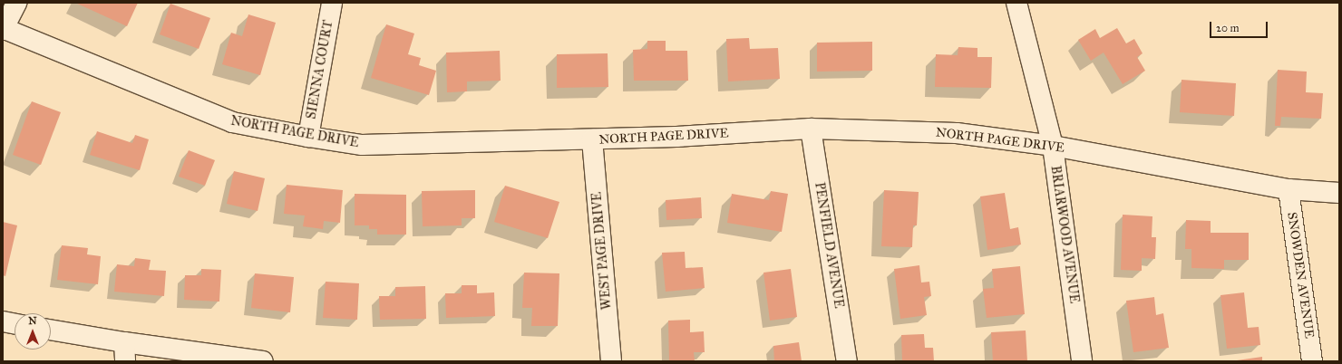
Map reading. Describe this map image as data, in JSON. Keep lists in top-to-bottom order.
{
  "streets": {
    "street": [
      "SIENNA COURT",
      "NORTH PAGE DRIVE",
      "BRIARWOOD AVENUE",
      "PENFIELD AVENUE",
      "WEST PAGE DRIVE",
      "SNOWDEN AVENUE"
    ]
  },
  "crossings": [
    ["SIENNA COURT", "NORTH PAGE DRIVE"],
    ["NORTH PAGE DRIVE", "BRIARWOOD AVENUE"],
    ["NORTH PAGE DRIVE", "PENFIELD AVENUE"],
    ["NORTH PAGE DRIVE", "WEST PAGE DRIVE"],
    ["NORTH PAGE DRIVE", "SNOWDEN AVENUE"]
  ],
  "scale_bar": "20 m",
  "north": "top"
}
